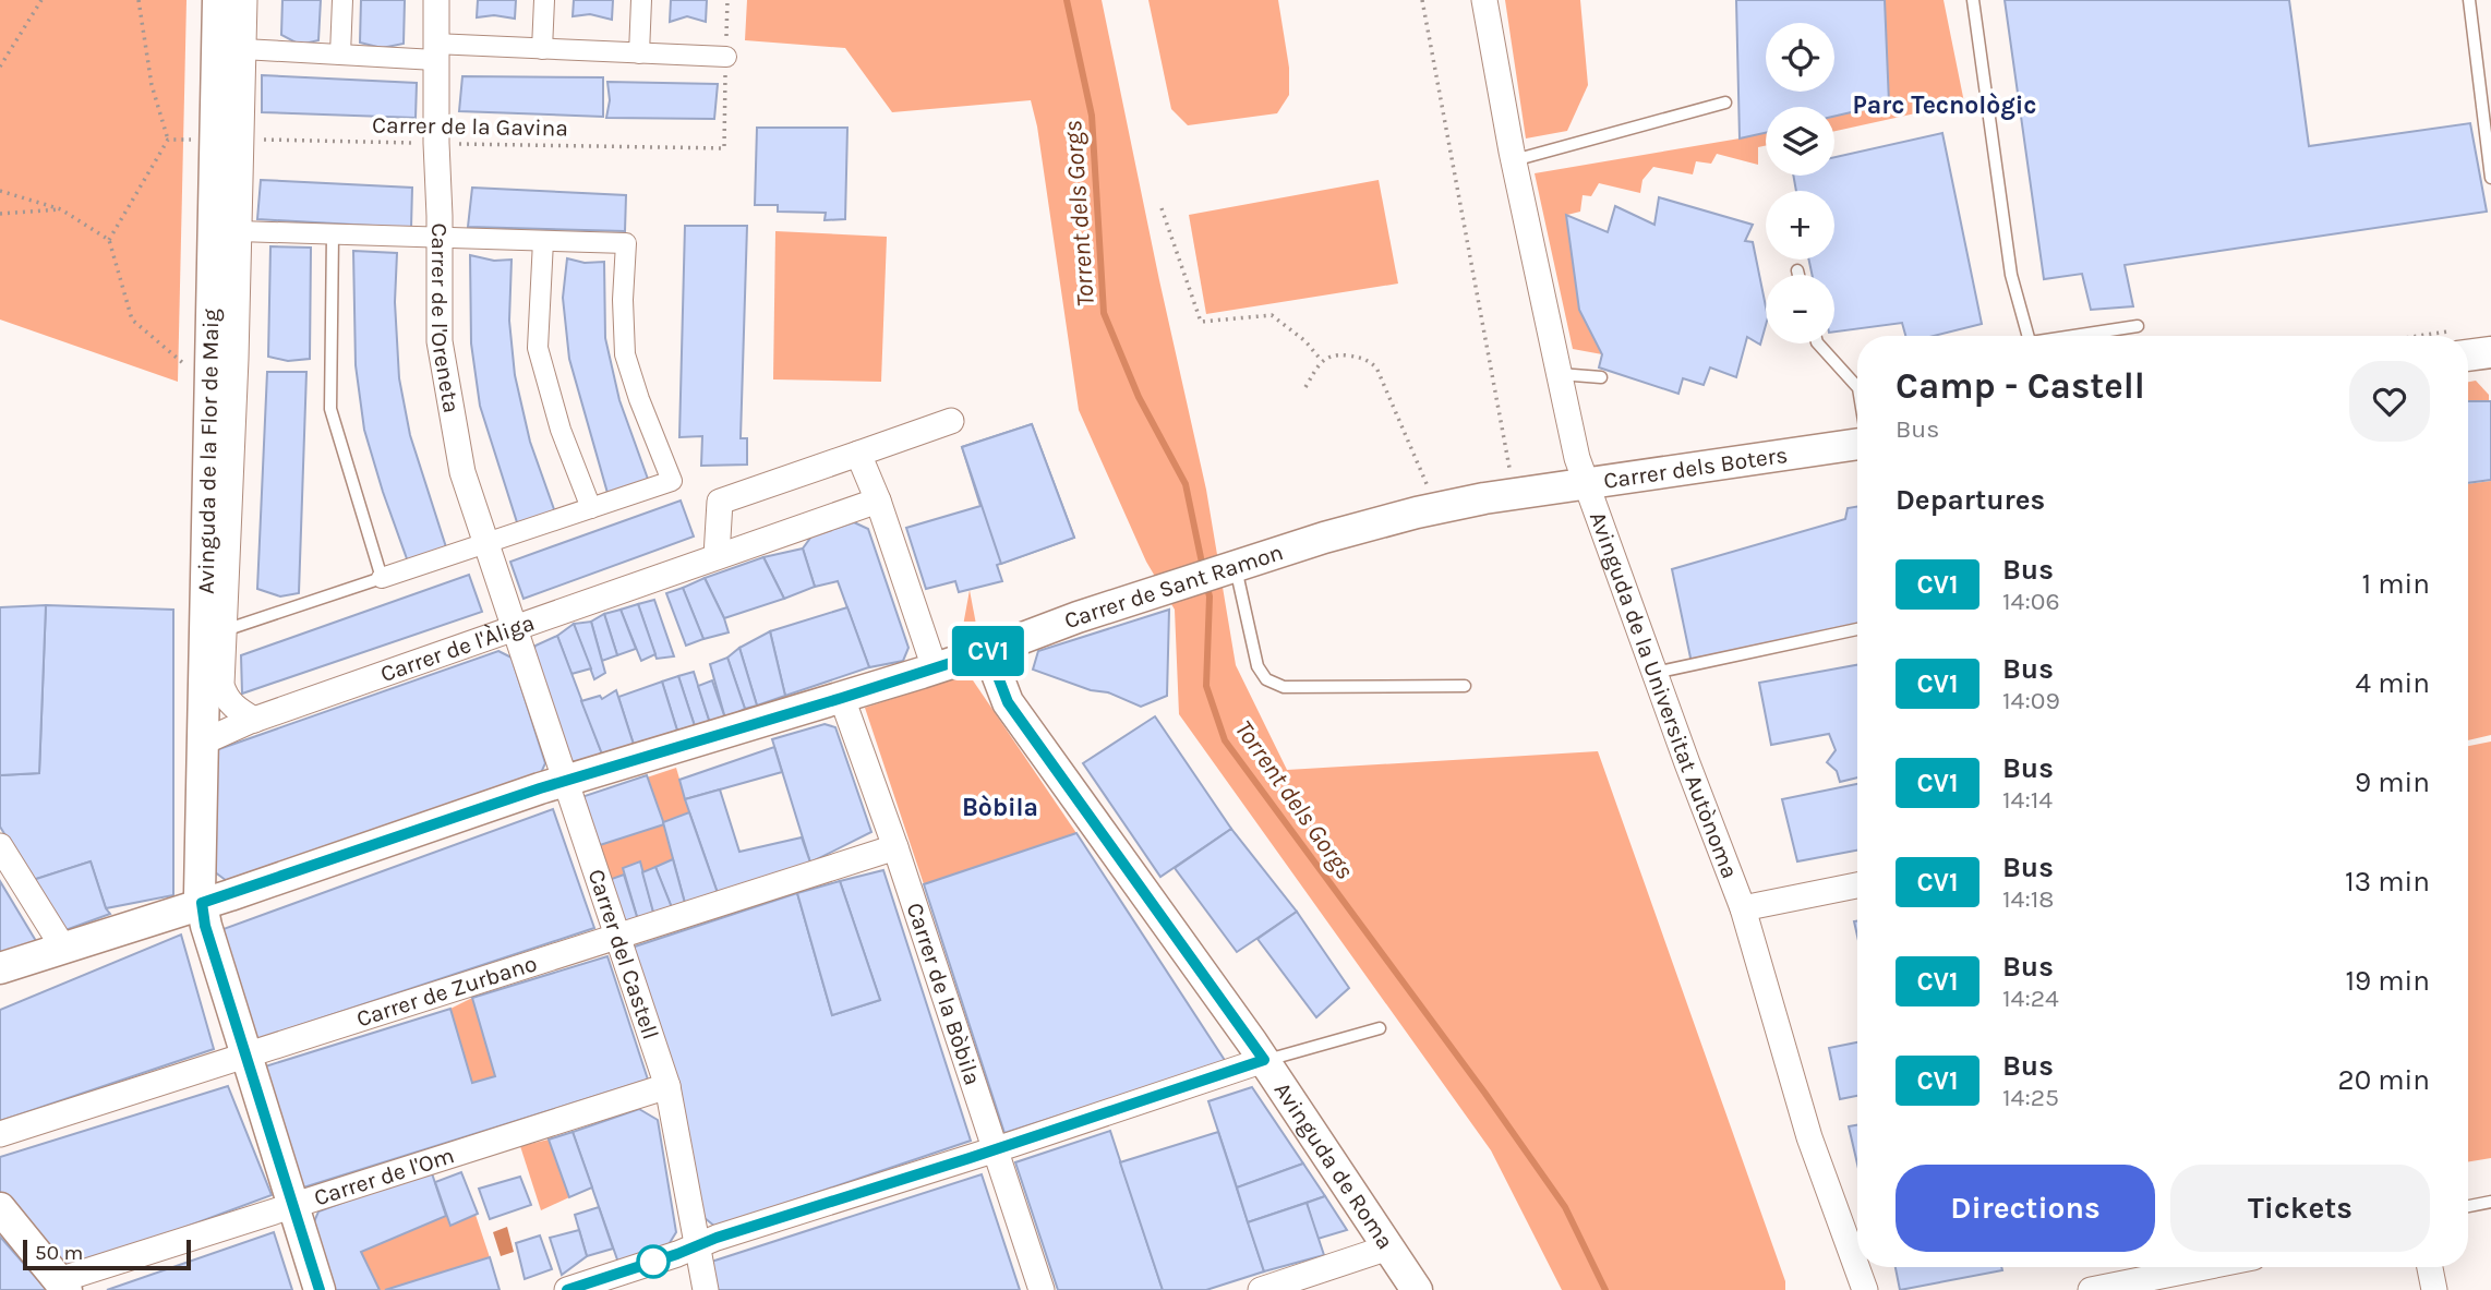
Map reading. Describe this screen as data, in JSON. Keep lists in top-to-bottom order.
{
  "streets": {
    "street": [
      "Carrer de l'Oreneta",
      "Avinguda de la Flor de Maig",
      "Carrer dels Boters",
      "Carrer de Sant Ramon",
      "Carrer de l'Àliga",
      "Avinguda de la Universitat Autònoma",
      "Carrer del Castell",
      "Carrer de Zurbano",
      "Carrer de la Bòbila",
      "Avinguda de Roma",
      "Carrer de l'Om"
    ],
    "path": ["Carrer de la Gavina"]
  },
  "crossings": [
    ["Carrer de la Gavina", "Carrer de l'Oreneta"],
    ["Carrer de la Gavina", "Avinguda de la Flor de Maig"],
    ["Carrer de l'Oreneta", "Carrer de l'Àliga"],
    ["Carrer de l'Oreneta", "Carrer del Castell"],
    ["Avinguda de la Flor de Maig", "Carrer de Sant Ramon"],
    ["Avinguda de la Flor de Maig", "Carrer de l'Àliga"],
    ["Avinguda de la Flor de Maig", "Carrer de Zurbano"],
    ["Avinguda de la Flor de Maig", "Carrer de l'Om"],
    ["Carrer dels Boters", "Carrer de Sant Ramon"],
    ["Carrer dels Boters", "Avinguda de la Universitat Autònoma"],
    ["Carrer de Sant Ramon", "Carrer del Castell"],
    ["Carrer de Sant Ramon", "Carrer de la Bòbila"],
    ["Carrer de Sant Ramon", "Avinguda de Roma"],
    ["Carrer de l'Àliga", "Carrer del Castell"],
    ["Carrer del Castell", "Carrer de Zurbano"],
    ["Carrer del Castell", "Carrer de l'Om"],
    ["Carrer de Zurbano", "Carrer de la Bòbila"]
  ],
  "districts": ["Parc Tecnològic", "Bòbila"],
  "water": ["Torrent dels Gorgs"],
  "lines": ["bus line CV1"],
  "scale_bar": "50 m",
  "page": {
    "on_map": "CV1",
    "map_buttons": ["+", "−"],
    "heading": [
      ["Camp - Castell", "Bus"],
      "Departures"
    ],
    "list": [
      {
        "mark": "CV1",
        "name": "Bus",
        "note": "14:06",
        "value": "1 min"
      },
      {
        "mark": "CV1",
        "name": "Bus",
        "note": "14:09",
        "value": "4 min"
      },
      {
        "mark": "CV1",
        "name": "Bus",
        "note": "14:14",
        "value": "9 min"
      },
      {
        "mark": "CV1",
        "name": "Bus",
        "note": "14:18",
        "value": "13 min"
      },
      {
        "mark": "CV1",
        "name": "Bus",
        "note": "14:24",
        "value": "19 min"
      },
      {
        "mark": "CV1",
        "name": "Bus",
        "note": "14:25",
        "value": "20 min"
      }
    ],
    "buttons": ["Directions", "Tickets"],
    "scale": "50 m"
  }
}
